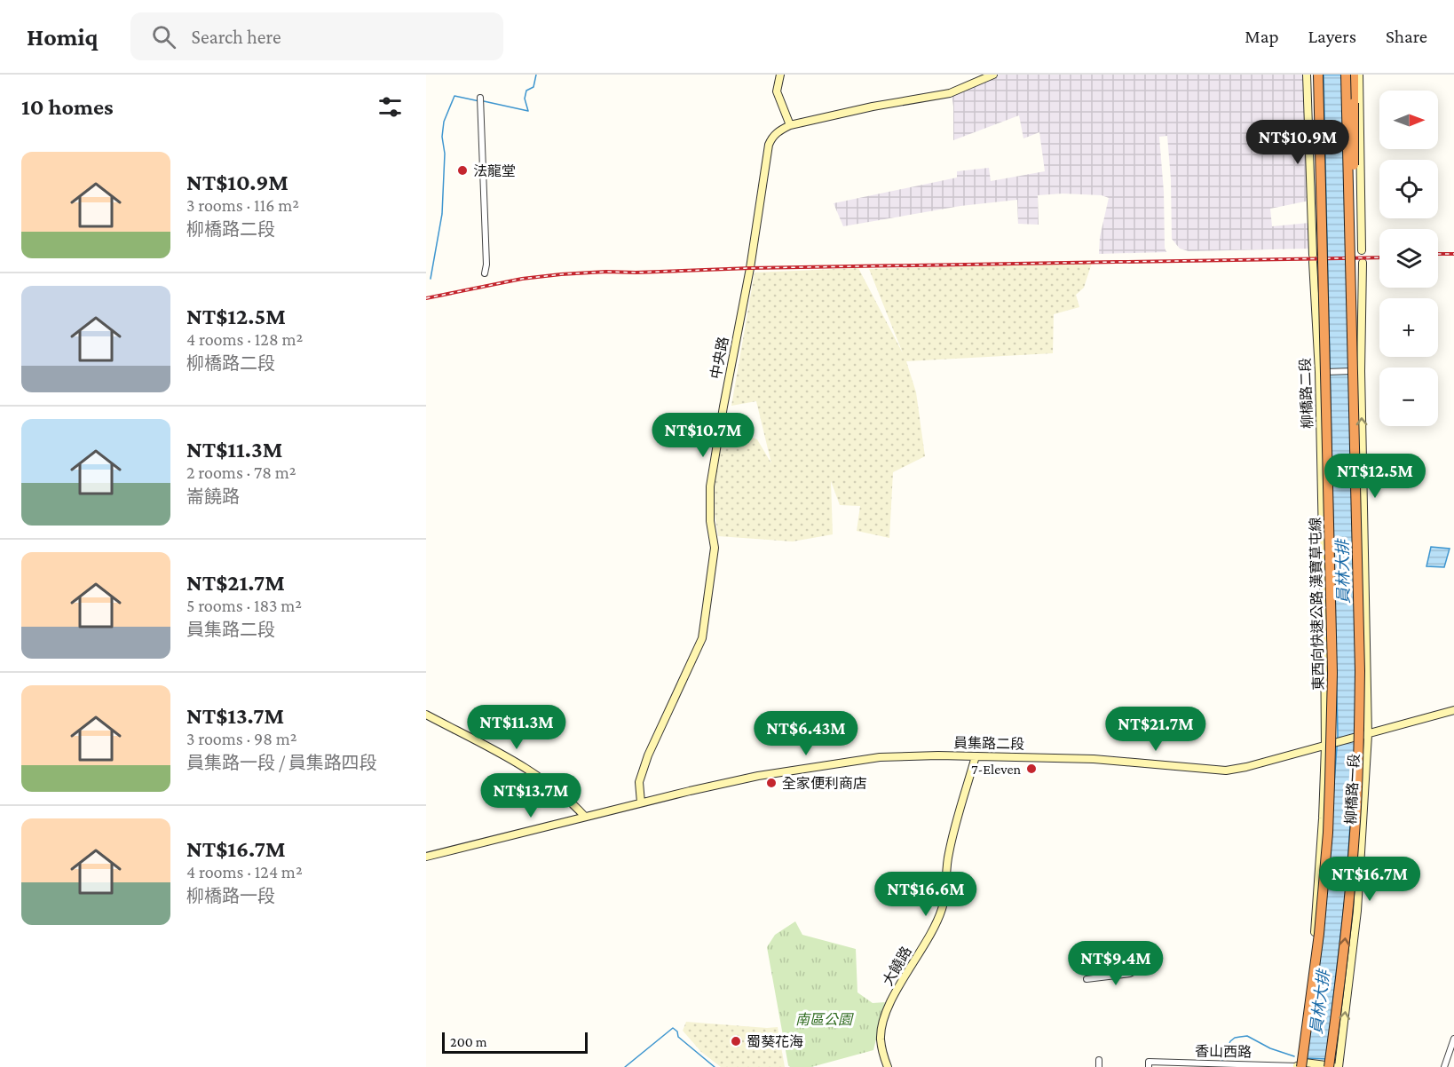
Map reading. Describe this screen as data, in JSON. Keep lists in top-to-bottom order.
{
  "streets": {
    "highway": ["東西向快速公路 漢寶草屯線"],
    "main road": [
      "中央路",
      "柳橋路二段",
      "員集路二段",
      "柳橋路一段",
      "大饒路"
    ],
    "street": ["香山西路"]
  },
  "crossings": [
    ["中央路", "員集路二段"],
    ["柳橋路二段", "東西向快速公路 漢寶草屯線"],
    ["柳橋路二段", "員集路二段"],
    ["柳橋路二段", "柳橋路一段"],
    ["東西向快速公路 漢寶草屯線", "柳橋路一段"],
    ["東西向快速公路 漢寶草屯線", "香山西路"],
    ["員集路二段", "柳橋路一段"],
    ["員集路二段", "大饒路"],
    ["柳橋路一段", "香山西路"]
  ],
  "water": ["員林大排"],
  "parks": ["南區公園"],
  "places": [
    "法龍堂",
    "7-Eleven",
    "全家便利商店",
    "蜀葵花海"
  ],
  "scale_bar": "200 m",
  "north": "right",
  "page": {
    "header": "Homiq",
    "search": "Search here",
    "nav": ["Map", "Layers", "Share"],
    "heading": "10 homes",
    "map_buttons": ["+", "−"],
    "price": [
      "NT$10.9M",
      "NT$10.7M",
      "NT$12.5M",
      "NT$11.3M",
      "NT$21.7M",
      "NT$6.43M",
      "NT$13.7M",
      "NT$16.7M",
      "NT$16.6M",
      "NT$9.4M"
    ],
    "list": [
      {
        "name": "NT$10.9M",
        "note": "3 rooms · 116 m² · 柳橋路二段"
      },
      {
        "name": "NT$12.5M",
        "note": "4 rooms · 128 m² · 柳橋路二段"
      },
      {
        "name": "NT$11.3M",
        "note": "2 rooms · 78 m² · 崙饒路"
      },
      {
        "name": "NT$21.7M",
        "note": "5 rooms · 183 m² · 員集路二段"
      },
      {
        "name": "NT$13.7M",
        "note": "3 rooms · 98 m² · 員集路一段 / 員集路四段"
      },
      {
        "name": "NT$16.7M",
        "note": "4 rooms · 124 m² · 柳橋路一段"
      }
    ],
    "scale": "200 m"
  }
}
